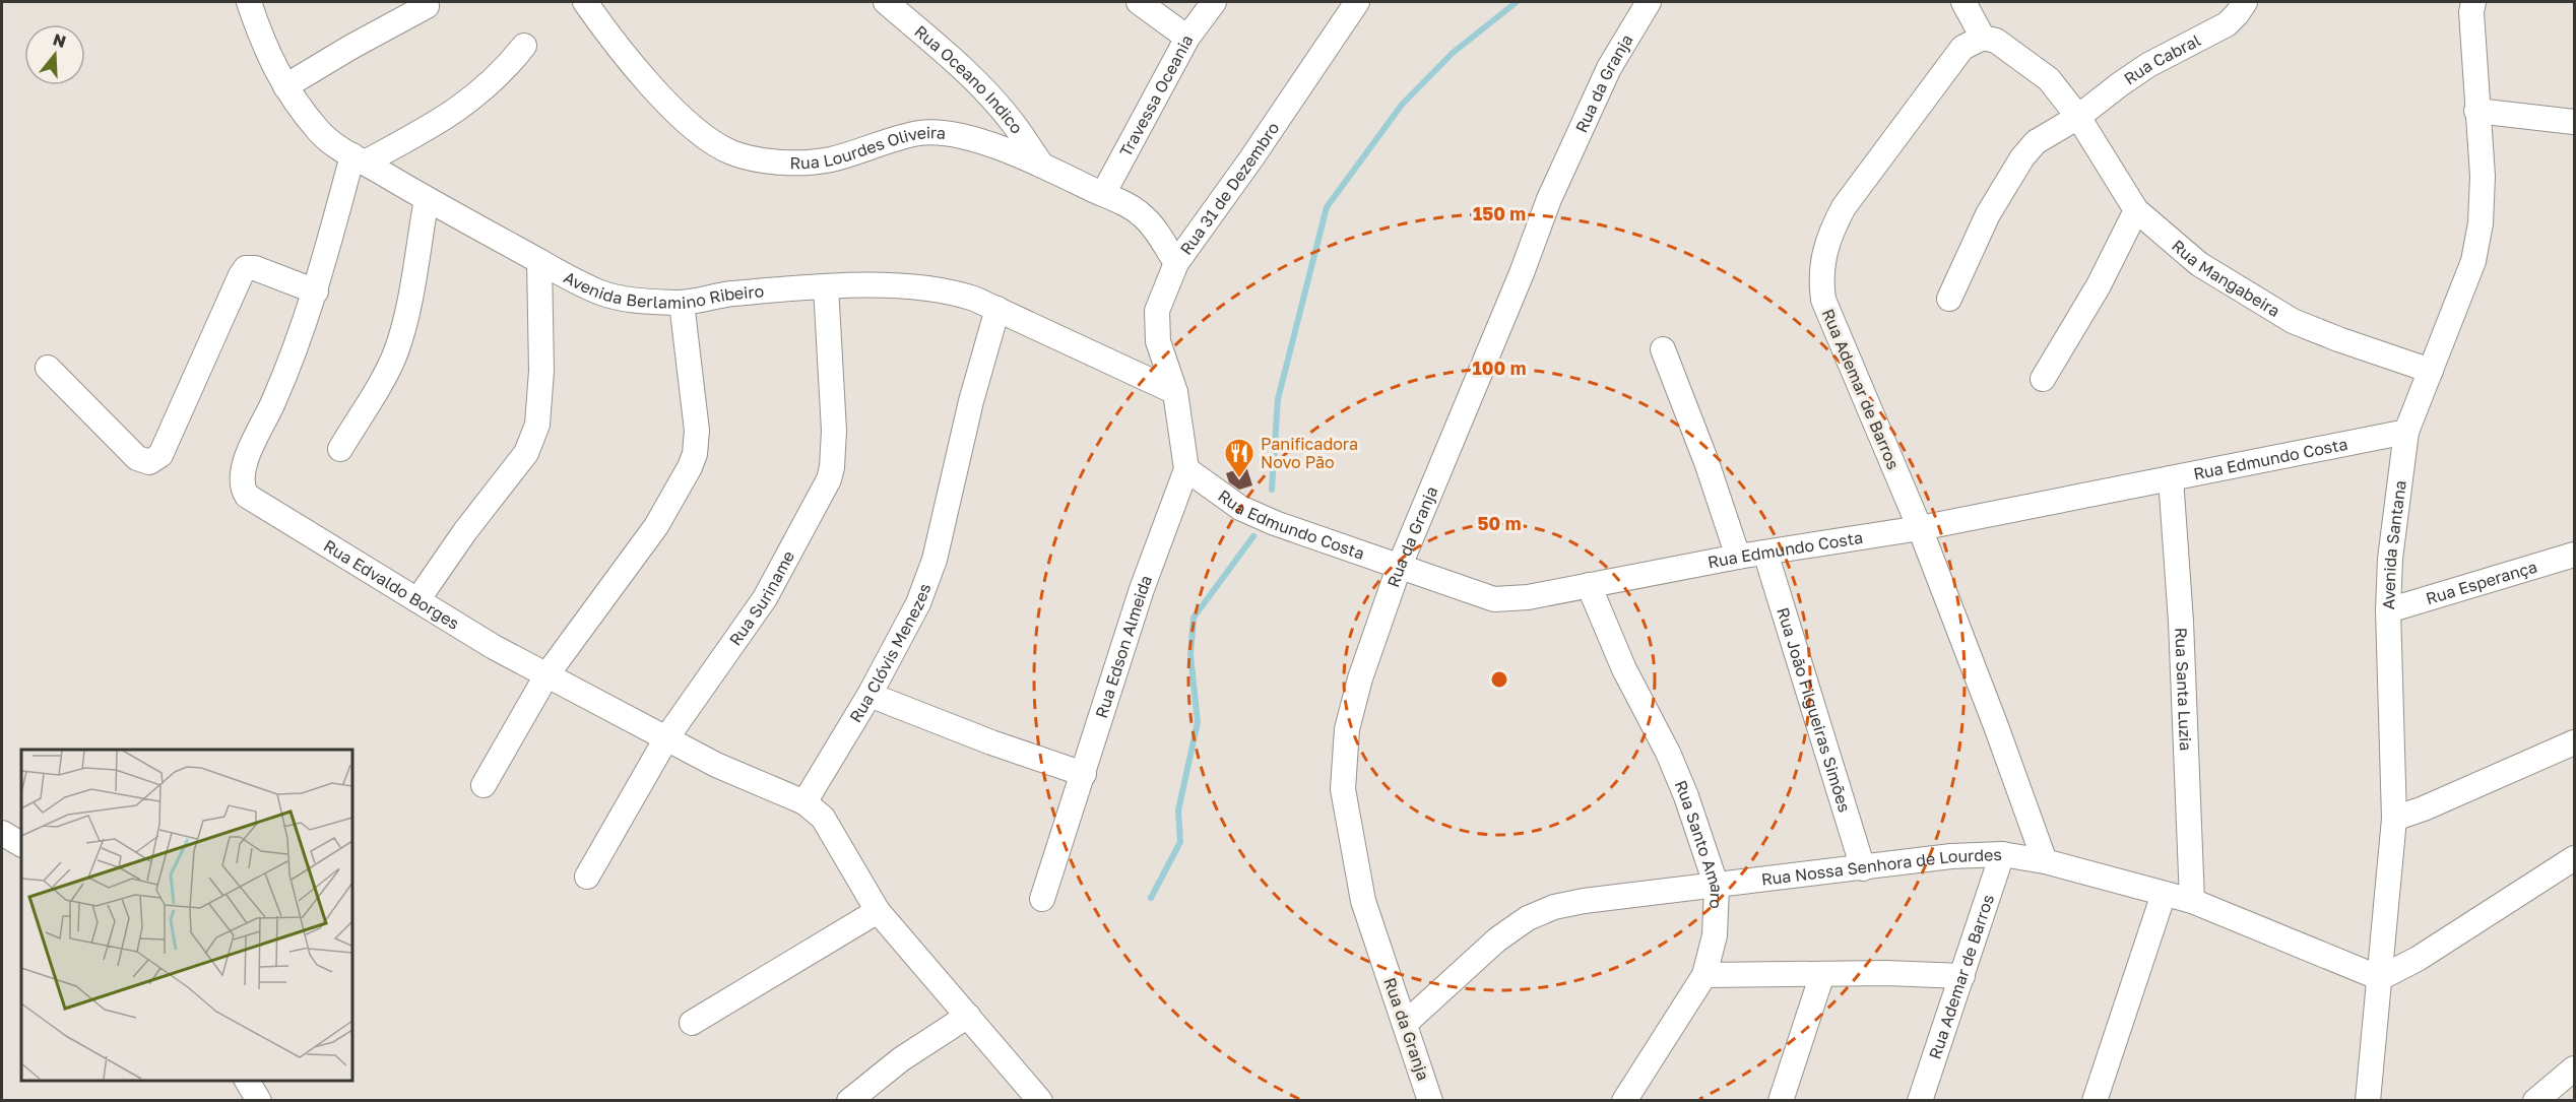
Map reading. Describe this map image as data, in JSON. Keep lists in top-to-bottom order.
{
  "streets": {
    "street": [
      "Rua Cabral",
      "Rua Oceano Indico",
      "Rua da Granja",
      "Travessa Oceania",
      "Rua Lourdes Oliveira",
      "Rua 31 de Dezembro",
      "Rua Mangabeira",
      "Avenida Berlamino Ribeiro",
      "Rua Ademar de Barros",
      "Rua Edmundo Costa",
      "Avenida Santana",
      "Rua Esperança",
      "Rua Edvaldo Borges",
      "Rua Suriname",
      "Rua Edson Almeida",
      "Rua Clóvis Menezes",
      "Rua Santa Luzia",
      "Rua João Filgueiras Simões",
      "Rua Santo Amaro",
      "Rua Nossa Senhora de Lourdes"
    ]
  },
  "crossings": [
    ["Rua Cabral", "Rua Mangabeira"],
    ["Rua Oceano Indico", "Rua Lourdes Oliveira"],
    ["Rua da Granja", "Rua Edmundo Costa"],
    ["Rua da Granja", "Rua Nossa Senhora de Lourdes"],
    ["Travessa Oceania", "Rua Lourdes Oliveira"],
    ["Rua Lourdes Oliveira", "Rua 31 de Dezembro"],
    ["Rua 31 de Dezembro", "Avenida Berlamino Ribeiro"],
    ["Rua 31 de Dezembro", "Rua Edson Almeida"],
    ["Rua Mangabeira", "Avenida Santana"],
    ["Avenida Berlamino Ribeiro", "Rua Edvaldo Borges"],
    ["Avenida Berlamino Ribeiro", "Rua Suriname"],
    ["Avenida Berlamino Ribeiro", "Rua Edson Almeida"],
    ["Avenida Berlamino Ribeiro", "Rua Clóvis Menezes"],
    ["Rua Ademar de Barros", "Rua Edmundo Costa"],
    ["Rua Ademar de Barros", "Rua Nossa Senhora de Lourdes"],
    ["Rua Edmundo Costa", "Avenida Santana"],
    ["Rua Edmundo Costa", "Rua Edson Almeida"],
    ["Rua Edmundo Costa", "Rua Santa Luzia"],
    ["Rua Edmundo Costa", "Rua João Filgueiras Simões"],
    ["Rua Edmundo Costa", "Rua Santo Amaro"],
    ["Avenida Santana", "Rua Esperança"],
    ["Avenida Santana", "Rua Nossa Senhora de Lourdes"],
    ["Rua Edvaldo Borges", "Rua Suriname"],
    ["Rua Edvaldo Borges", "Rua Clóvis Menezes"],
    ["Rua Santa Luzia", "Rua Nossa Senhora de Lourdes"],
    ["Rua João Filgueiras Simões", "Rua Nossa Senhora de Lourdes"],
    ["Rua Santo Amaro", "Rua Nossa Senhora de Lourdes"]
  ],
  "places": {
    "restaurant": ["Panificadora Novo Pão"]
  },
  "north": "top",
  "rings": ["150 m", "100 m", "50 m"]
}
